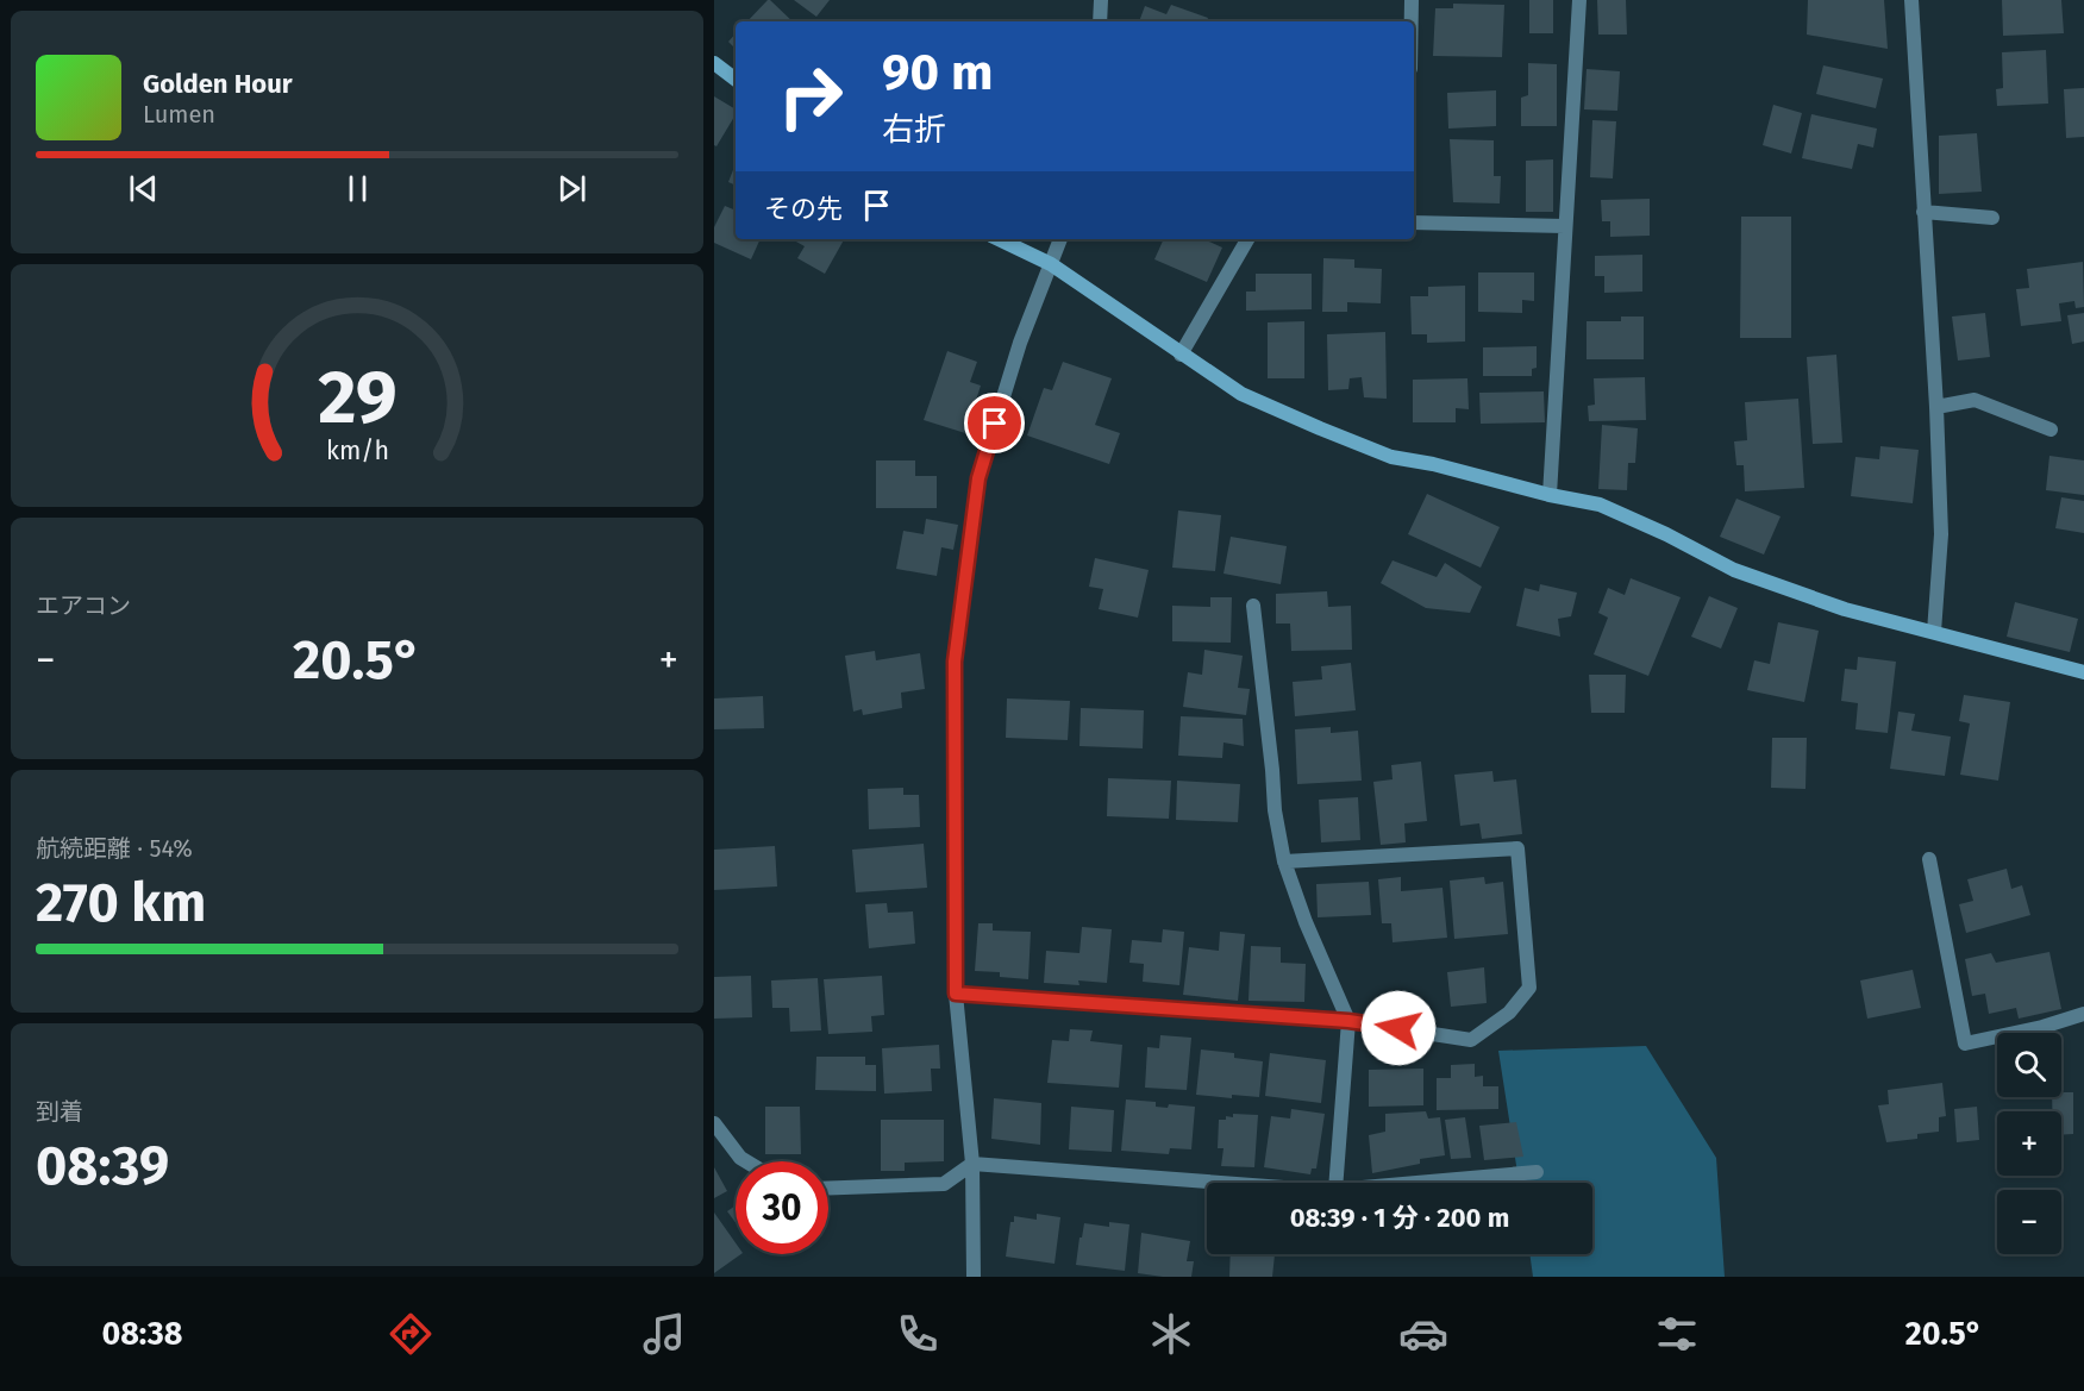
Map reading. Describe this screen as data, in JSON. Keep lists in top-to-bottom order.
{
  "page": {
    "turn": ["90 m", "右折"],
    "song": ["Golden Hour", "Lumen"],
    "then": "その先",
    "tile": [
      "エアコン",
      ["航続距離 · 54%", "270 km"],
      ["到着", "08:39"]
    ],
    "heat": ["−", "20.5°", "+"],
    "map_buttons": ["+", "−"],
    "limit": "30",
    "trip": "08:39 · 1 分 · 200 m",
    "tabs": ["08:38", "20.5°"],
    "gauge": ["29", "km/h"]
  }
}
